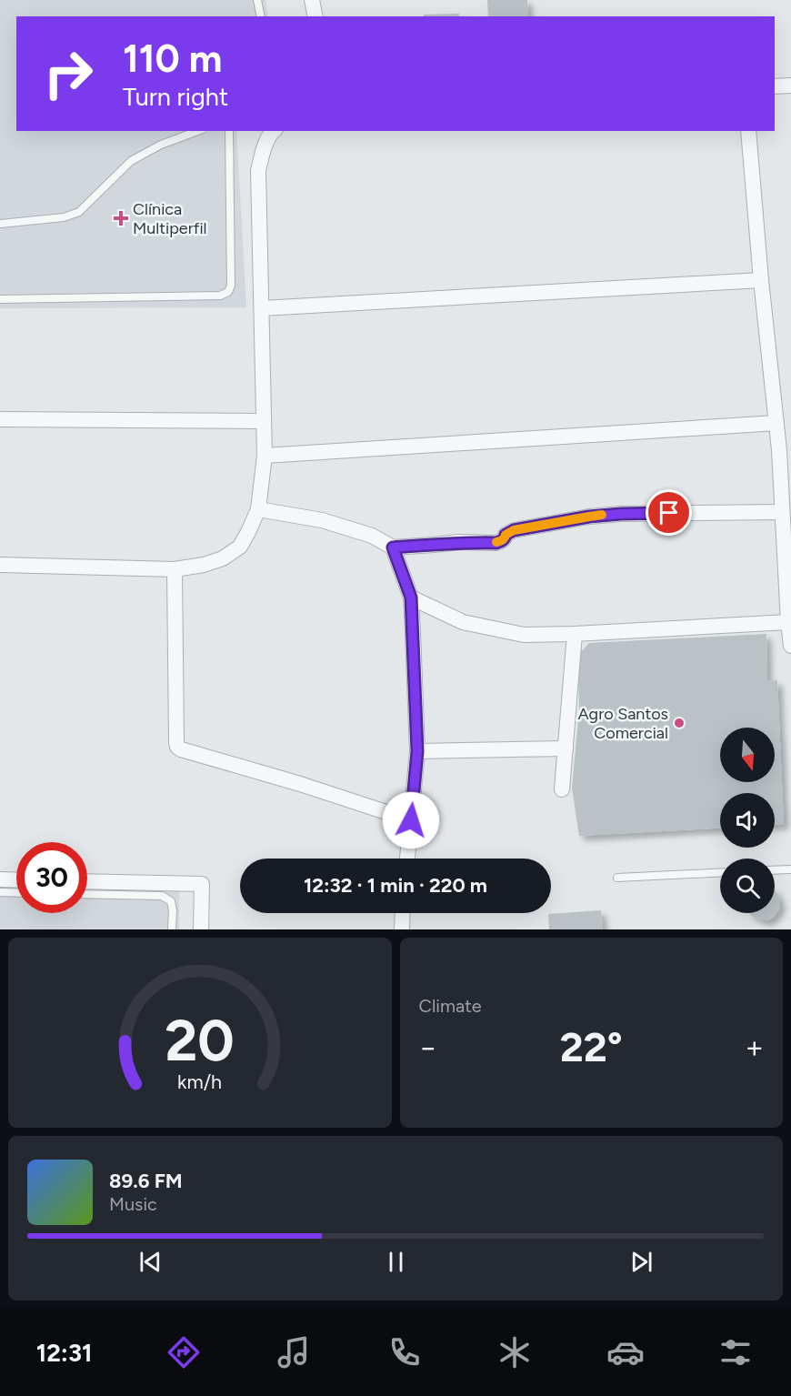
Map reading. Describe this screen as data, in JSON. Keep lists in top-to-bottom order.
{
  "places": {
    "health": ["Clínica Multiperfil"],
    "other": ["Agro Santos Comercial"]
  },
  "north": "bottom",
  "page": {
    "turn": ["110 m", "Turn right"],
    "limit": "30",
    "trip": "12:32 · 1 min · 220 m",
    "tile": "Climate",
    "heat": ["−", "22°", "+"],
    "song": ["89.6 FM", "Music"],
    "tabs": "12:31",
    "gauge": ["20", "km/h"]
  }
}
